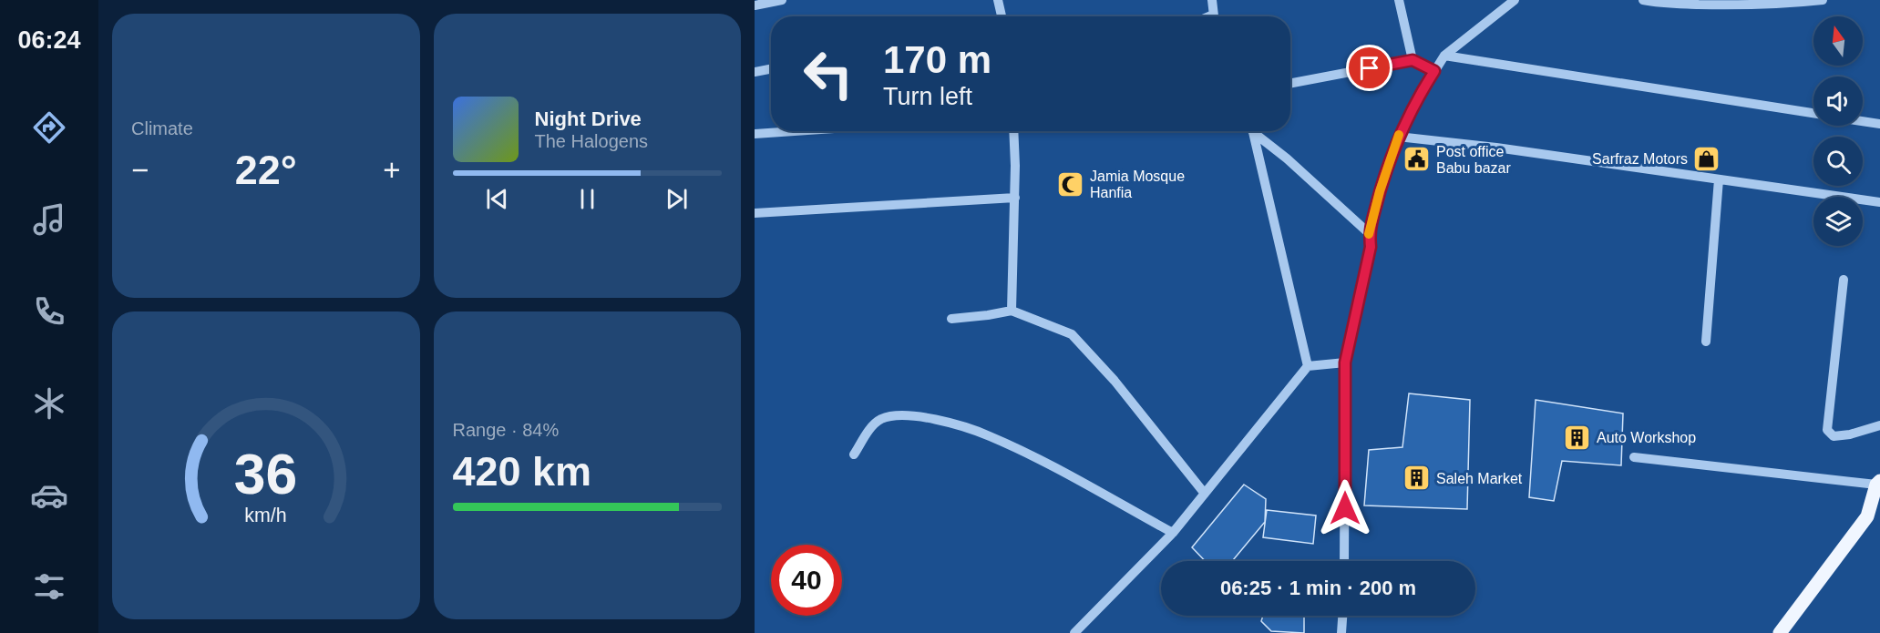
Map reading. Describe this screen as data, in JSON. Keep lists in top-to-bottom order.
{
  "places": {
    "shop": ["Sarfraz Motors"],
    "public building": ["Post office Babu bazar"],
    "mosque": ["Jamia Mosque Hanfia"],
    "building": ["Auto Workshop", "Saleh Market"]
  },
  "north": "top",
  "page": {
    "tabs": "06:24",
    "tile": [
      "Climate",
      ["Range · 84%", "420 km"]
    ],
    "turn": ["170 m", "Turn left"],
    "song": ["Night Drive", "The Halogens"],
    "heat": ["−", "22°", "+"],
    "limit": "40",
    "trip": "06:25 · 1 min · 200 m",
    "gauge": ["36", "km/h"]
  }
}
